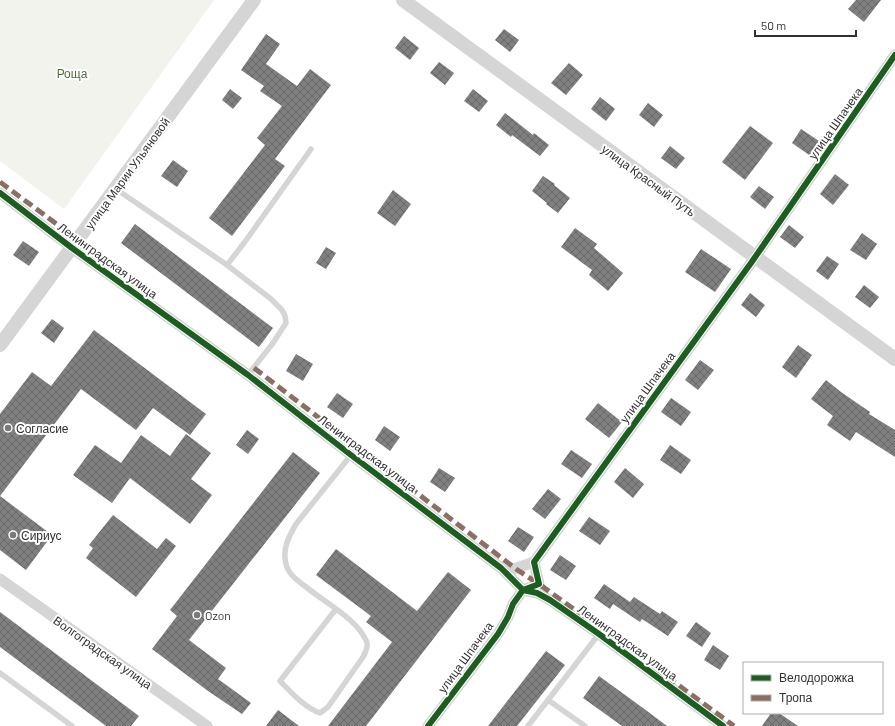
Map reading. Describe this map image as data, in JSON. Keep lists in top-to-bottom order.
{
  "streets": {
    "street": [
      "улица Шпачека",
      "улица Марии Ульяновой",
      "улица Красный Путь",
      "Ленинградская улица",
      "Волгоградская улица"
    ]
  },
  "crossings": [
    ["улица Шпачека", "улица Красный Путь"],
    ["улица Шпачека", "Ленинградская улица"],
    ["улица Марии Ульяновой", "Ленинградская улица"]
  ],
  "parks": ["Роща"],
  "places": ["Согласие", "Сириус", "Ozon"],
  "legend": ["Велодорожка", "Тропа"],
  "scale_bar": "50 m"
}
